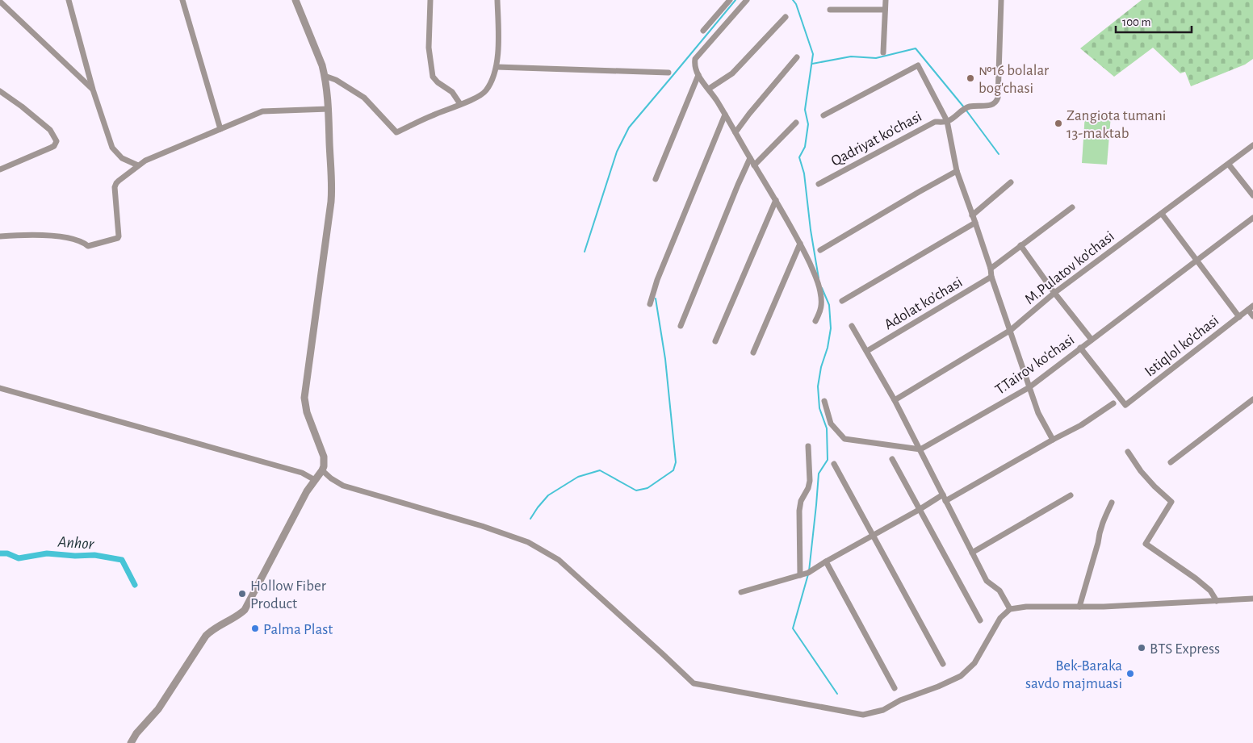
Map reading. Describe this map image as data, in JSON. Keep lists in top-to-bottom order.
{
  "streets": {
    "street": [
      "Qadriyat ko'chasi",
      "M.Pulatov ko'chasi",
      "Adolat ko'chasi",
      "Istiqlol ko'chasi",
      "T.Tairov ko'chasi"
    ]
  },
  "crossings": [
    ["Istiqlol ko'chasi", "T.Tairov ko'chasi"]
  ],
  "water": ["Anhor"],
  "places": [
    "№16 bolalar bog'chasi",
    "Zangiota tumani 13-maktab",
    "Hollow Fiber Product",
    "Palma Plast",
    "BTS Express",
    "Bek-Baraka savdo majmuasi"
  ],
  "scale_bar": "100 m"
}
